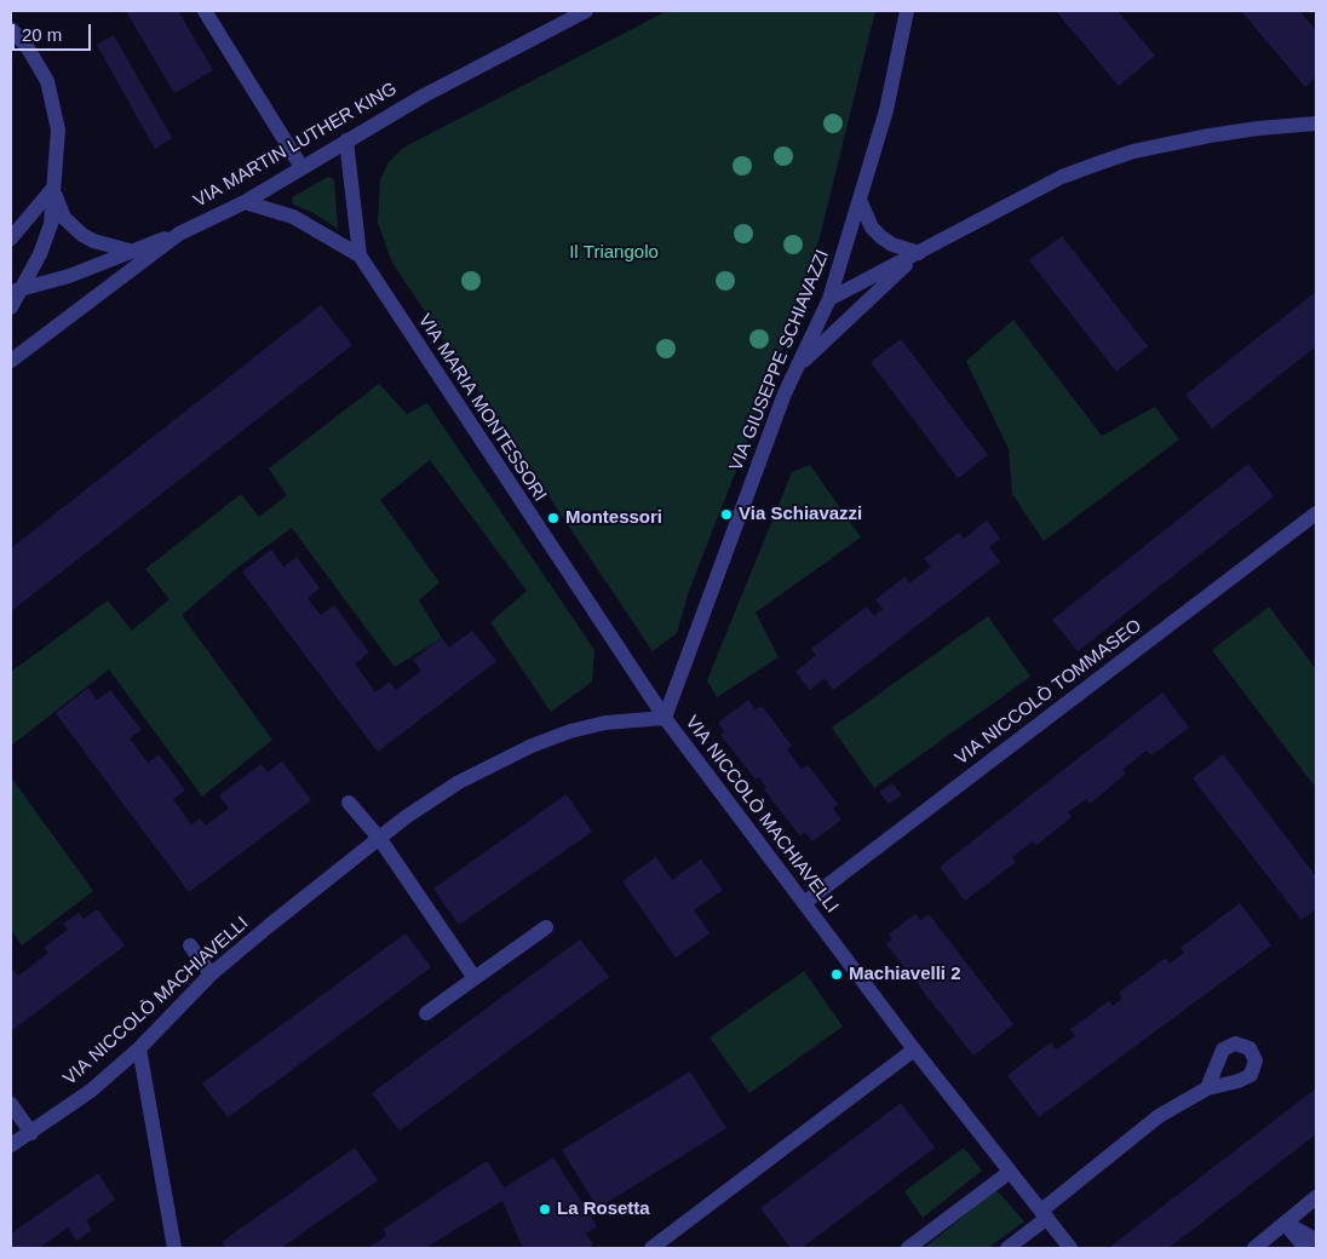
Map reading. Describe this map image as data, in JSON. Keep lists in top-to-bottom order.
{
  "streets": {
    "street": [
      "VIA MARTIN LUTHER KING",
      "VIA GIUSEPPE SCHIAVAZZI",
      "VIA MARIA MONTESSORI",
      "VIA NICCOLÒ TOMMASEO",
      "VIA NICCOLÒ MACHIAVELLI"
    ]
  },
  "crossings": [
    ["VIA MARTIN LUTHER KING", "VIA MARIA MONTESSORI"],
    ["VIA GIUSEPPE SCHIAVAZZI", "VIA MARIA MONTESSORI"],
    ["VIA GIUSEPPE SCHIAVAZZI", "VIA NICCOLÒ MACHIAVELLI"],
    ["VIA MARIA MONTESSORI", "VIA NICCOLÒ MACHIAVELLI"],
    ["VIA NICCOLÒ TOMMASEO", "VIA NICCOLÒ MACHIAVELLI"]
  ],
  "parks": ["Il Triangolo"],
  "places": [
    "Via Schiavazzi",
    "Montessori",
    "Machiavelli 2",
    "La Rosetta"
  ],
  "scale_bar": "20 m"
}
